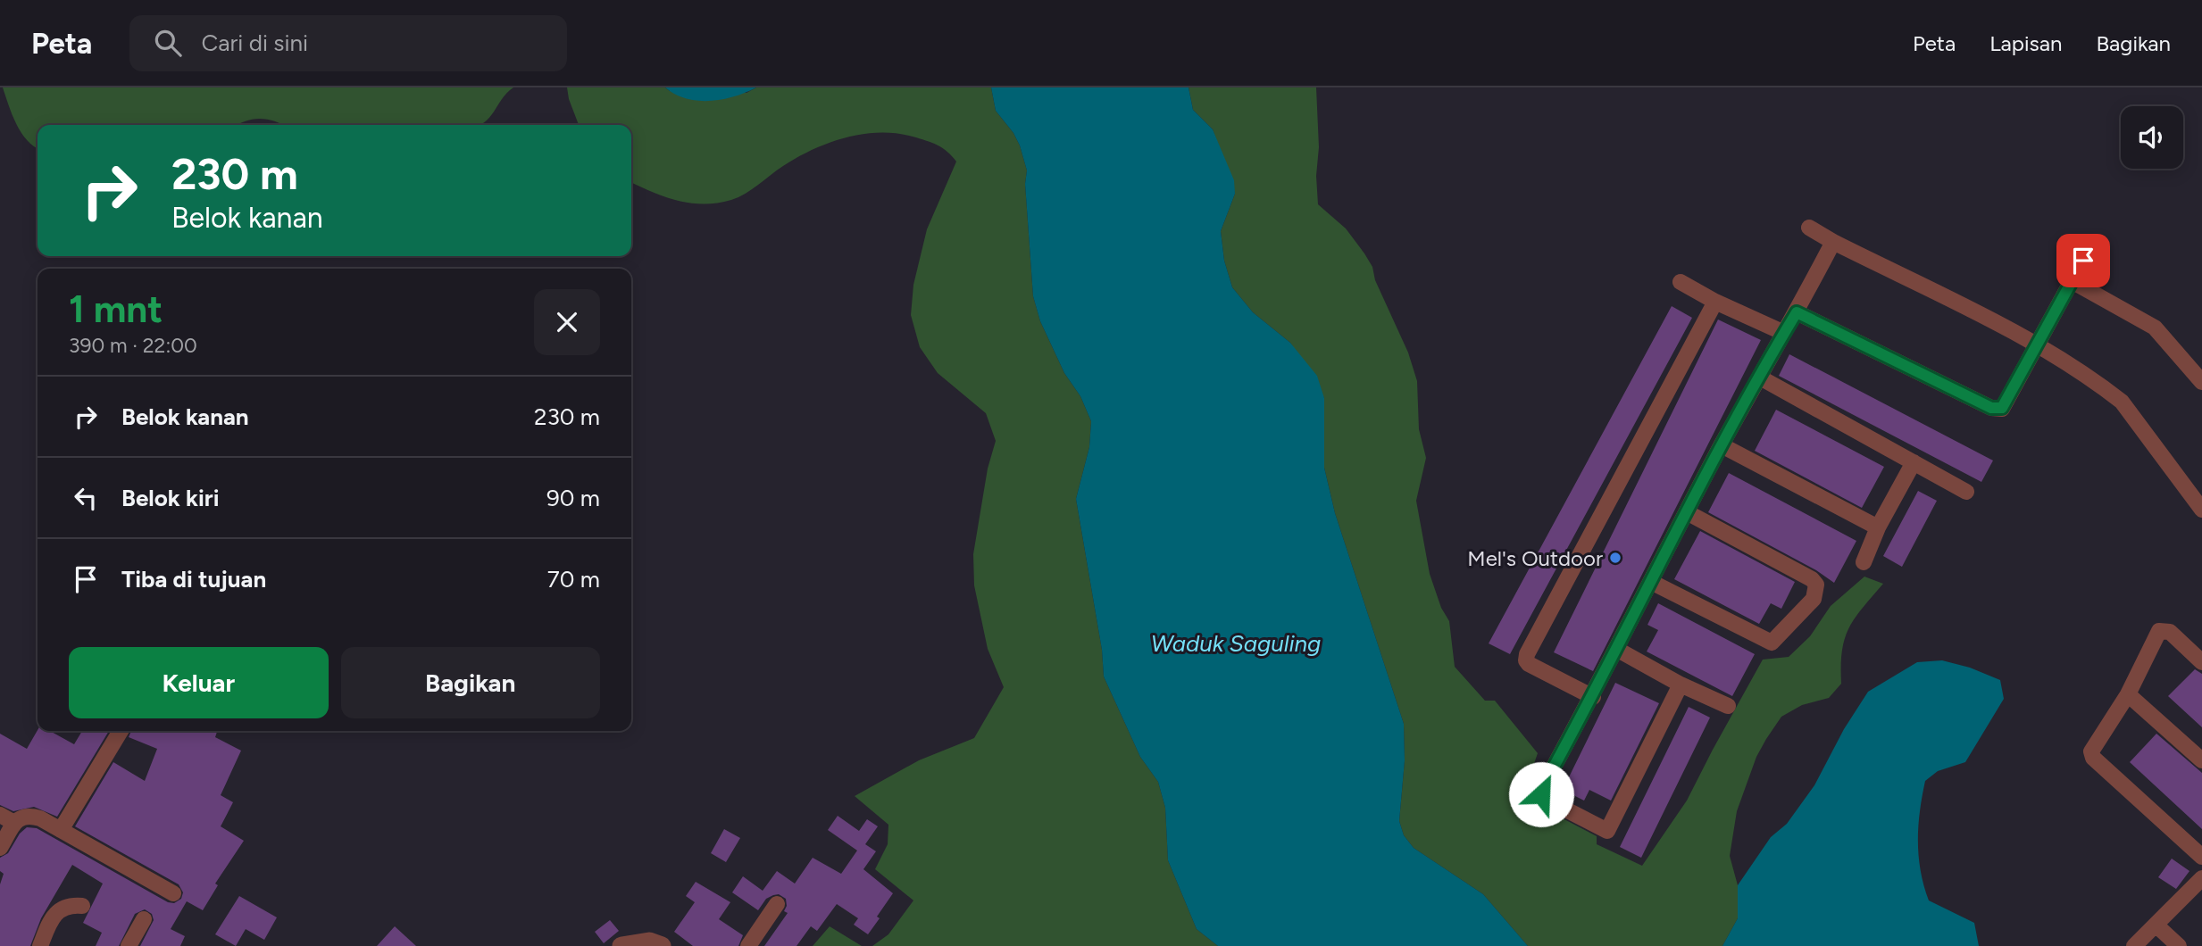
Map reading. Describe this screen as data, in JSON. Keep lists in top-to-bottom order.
{
  "water": ["Waduk Saguling"],
  "places": ["Mel's Outdoor"],
  "page": {
    "header": "Peta",
    "search": "Cari di sini",
    "nav": ["Peta", "Lapisan", "Bagikan"],
    "turn": ["230 m", "Belok kanan"],
    "heading": ["1 mnt", "390 m · 22:00"],
    "list": [
      {
        "name": "Belok kanan",
        "value": "230 m"
      },
      {
        "name": "Belok kiri",
        "value": "90 m"
      },
      {
        "name": "Tiba di tujuan",
        "value": "70 m"
      }
    ],
    "buttons": ["Keluar", "Bagikan"]
  }
}
